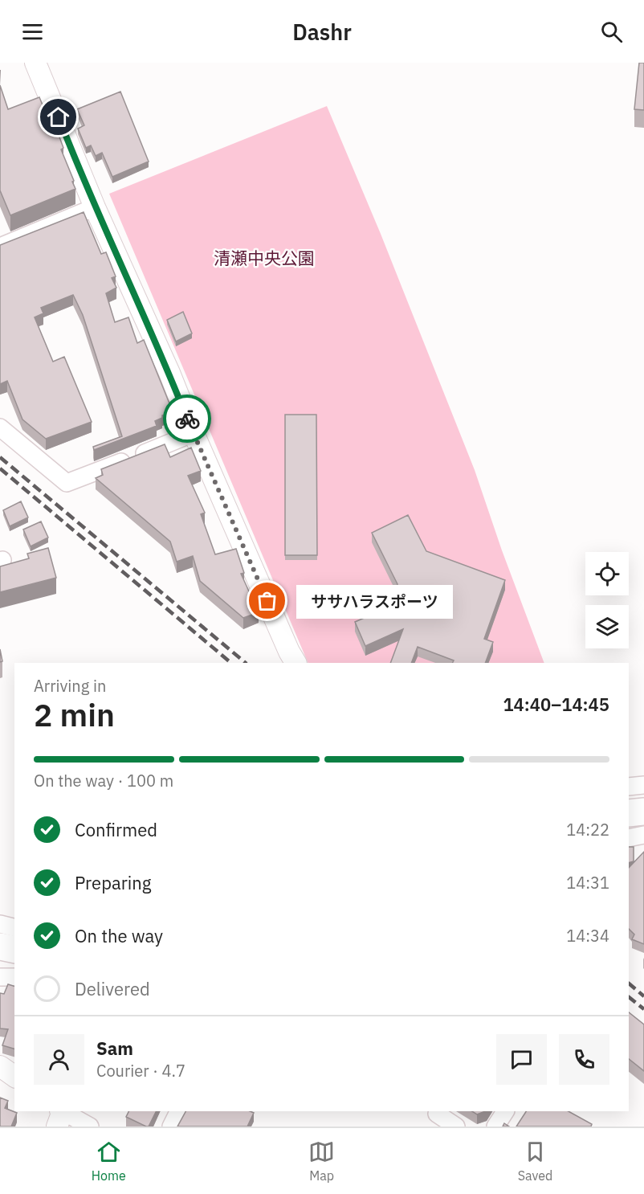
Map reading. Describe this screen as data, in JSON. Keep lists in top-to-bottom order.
{
  "parks": ["清瀬中央公園"],
  "places": ["ササハラスポーツ"],
  "page": {
    "header": "Dashr",
    "bubble": "ササハラスポーツ",
    "heading": ["2 min", "Arriving in", "14:40–14:45"],
    "panel": ["Sam", "Courier · 4.7"],
    "bar": "On the way · 100 m",
    "list": [
      ["Confirmed", "14:22"],
      ["Preparing", "14:31"],
      ["On the way", "14:34"],
      "Delivered"
    ],
    "tabs": ["Home", "Map", "Saved"]
  }
}
